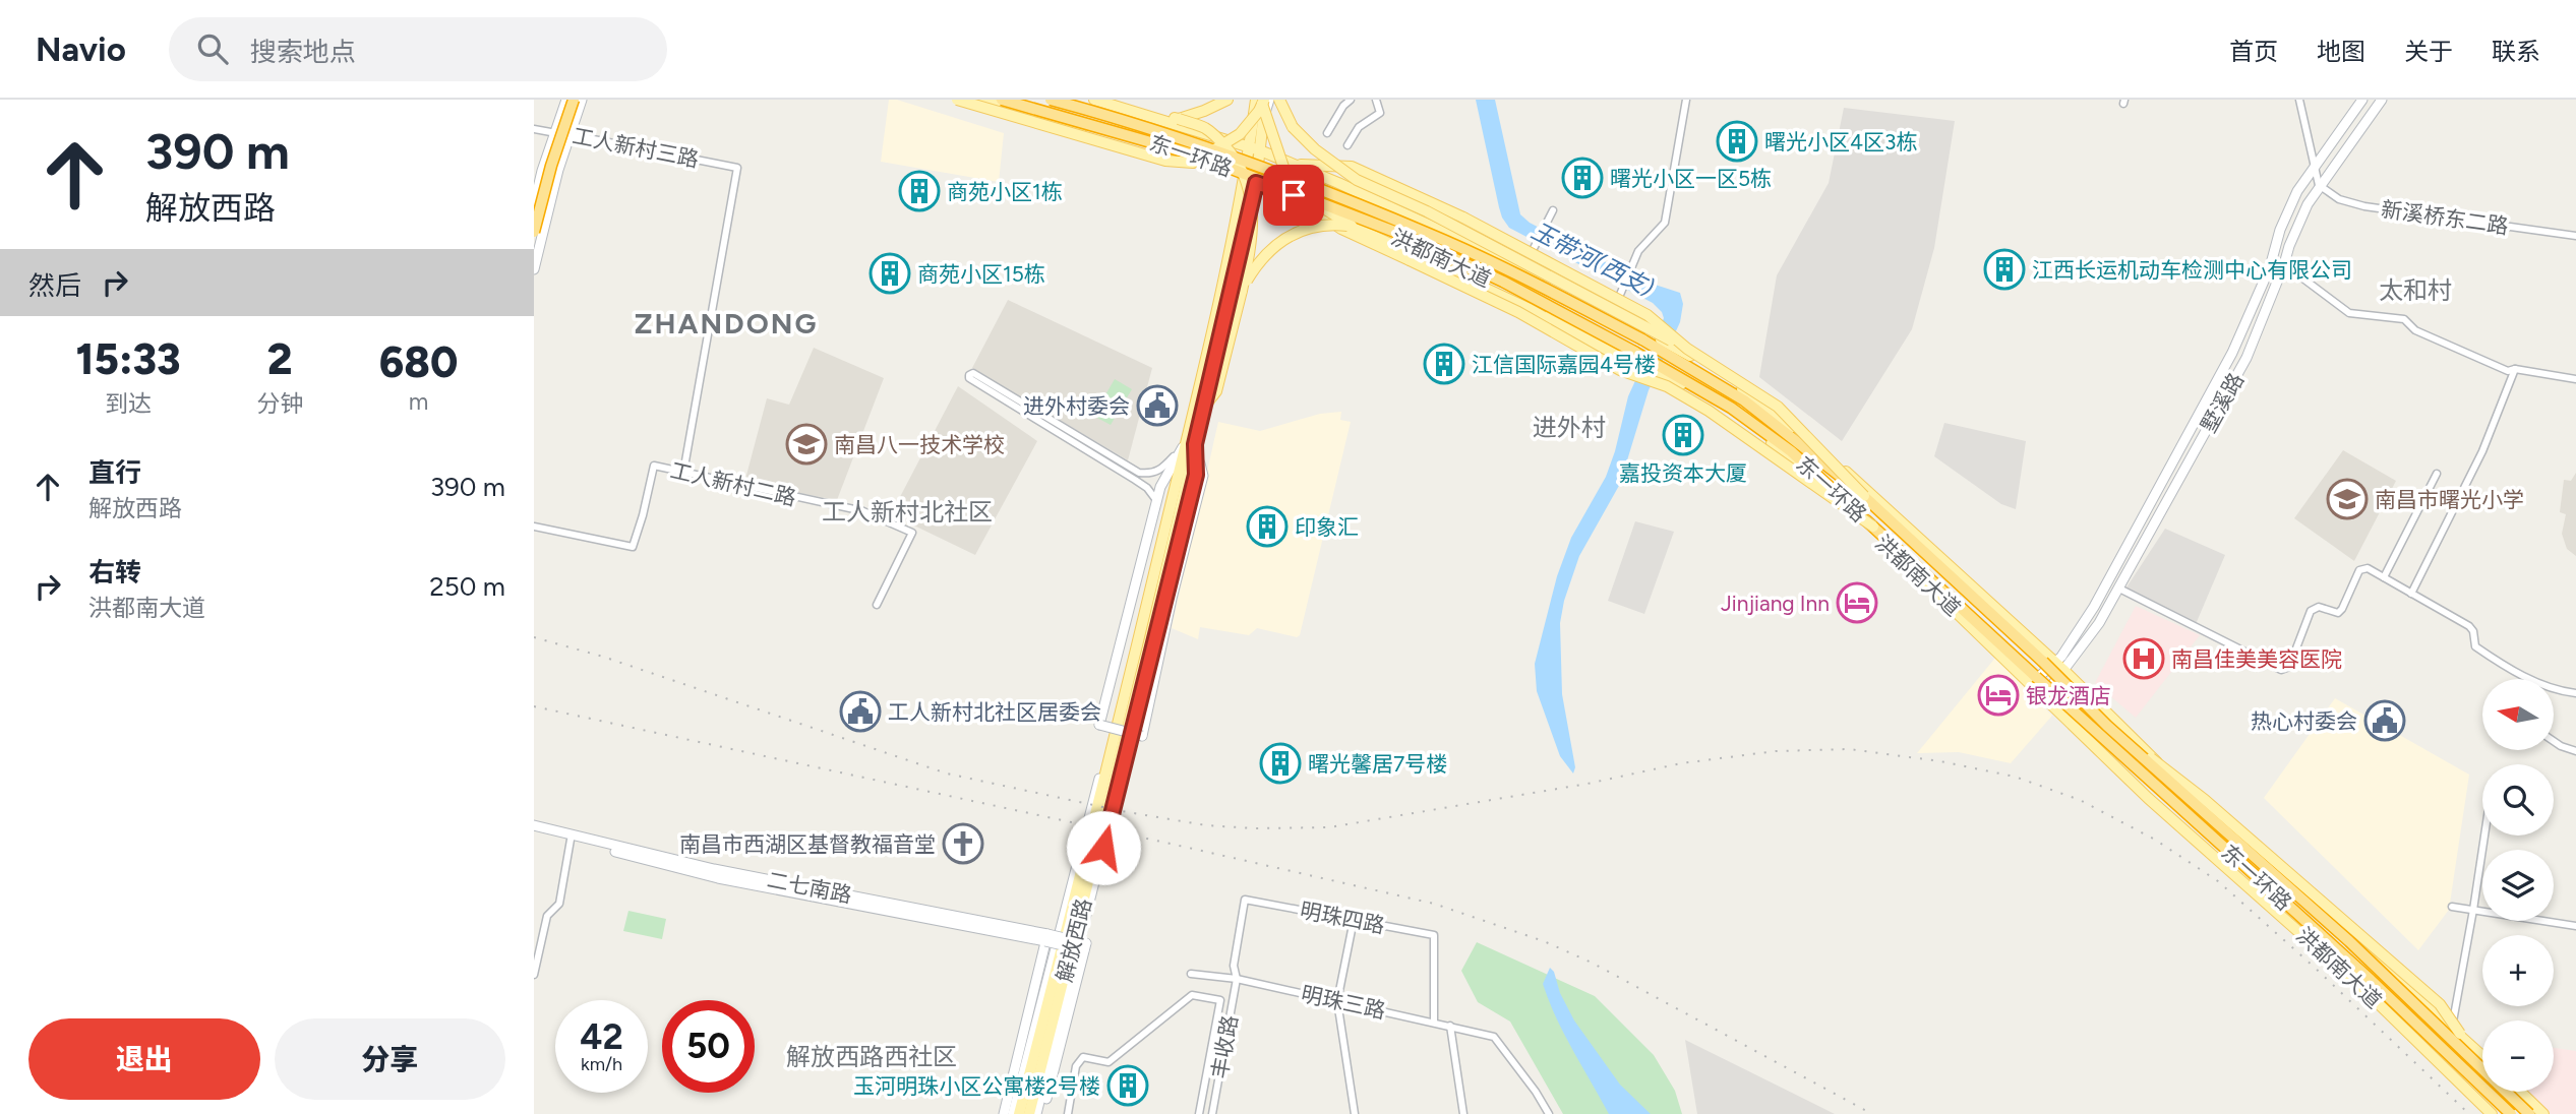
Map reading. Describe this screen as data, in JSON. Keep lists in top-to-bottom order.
{
  "streets": {
    "highway": ["东一环路"],
    "main road": ["洪都南大道", "解放西路"],
    "street": [
      "工人新村三路",
      "新溪桥东二路",
      "墅溪路",
      "工人新村二路",
      "二七南路",
      "明珠四路",
      "明珠三路",
      "丰收路"
    ]
  },
  "crossings": [
    ["工人新村三路", "工人新村二路"],
    ["新溪桥东二路", "墅溪路"],
    ["洪都南大道", "墅溪路"],
    ["洪都南大道", "解放西路"],
    ["明珠四路", "明珠三路"],
    ["明珠四路", "丰收路"],
    ["明珠三路", "丰收路"]
  ],
  "districts": [
    "太和村",
    "ZHANDONG",
    "进外村",
    "工人新村北社区",
    "解放西路西社区"
  ],
  "water": ["玉带河(西支)"],
  "places": {
    "building": [
      "曙光小区4区3栋",
      "曙光小区一区5栋",
      "商苑小区1栋",
      "江西长运机动车检测中心有限公司",
      "商苑小区15栋",
      "江信国际嘉园4号楼",
      "嘉投资本大厦",
      "印象汇",
      "曙光馨居7号楼",
      "玉河明珠小区公寓楼2号楼"
    ],
    "public building": ["进外村委会", "工人新村北社区居委会", "热心村委会"],
    "school or university": ["南昌八一技术学校", "南昌市曙光小学"],
    "hotel": ["Jinjiang Inn", "银龙酒店"],
    "hospital": ["南昌佳美美容医院"],
    "church": ["南昌市西湖区基督教福音堂"]
  },
  "north": "left",
  "page": {
    "header": "Navio",
    "search": "搜索地点",
    "nav": [
      "首页",
      "地图",
      "关于",
      "联系"
    ],
    "turn": ["390 m", "解放西路"],
    "then": "然后",
    "eta": [
      "15:33",
      "到达",
      "2",
      "分钟",
      "680",
      "m"
    ],
    "list": [
      {
        "name": "直行",
        "note": "解放西路",
        "value": "390 m"
      },
      {
        "name": "右转",
        "note": "洪都南大道",
        "value": "250 m"
      }
    ],
    "map_buttons": ["+", "−"],
    "speed": "42 km/h",
    "limit": "50",
    "buttons": ["退出", "分享"]
  }
}
